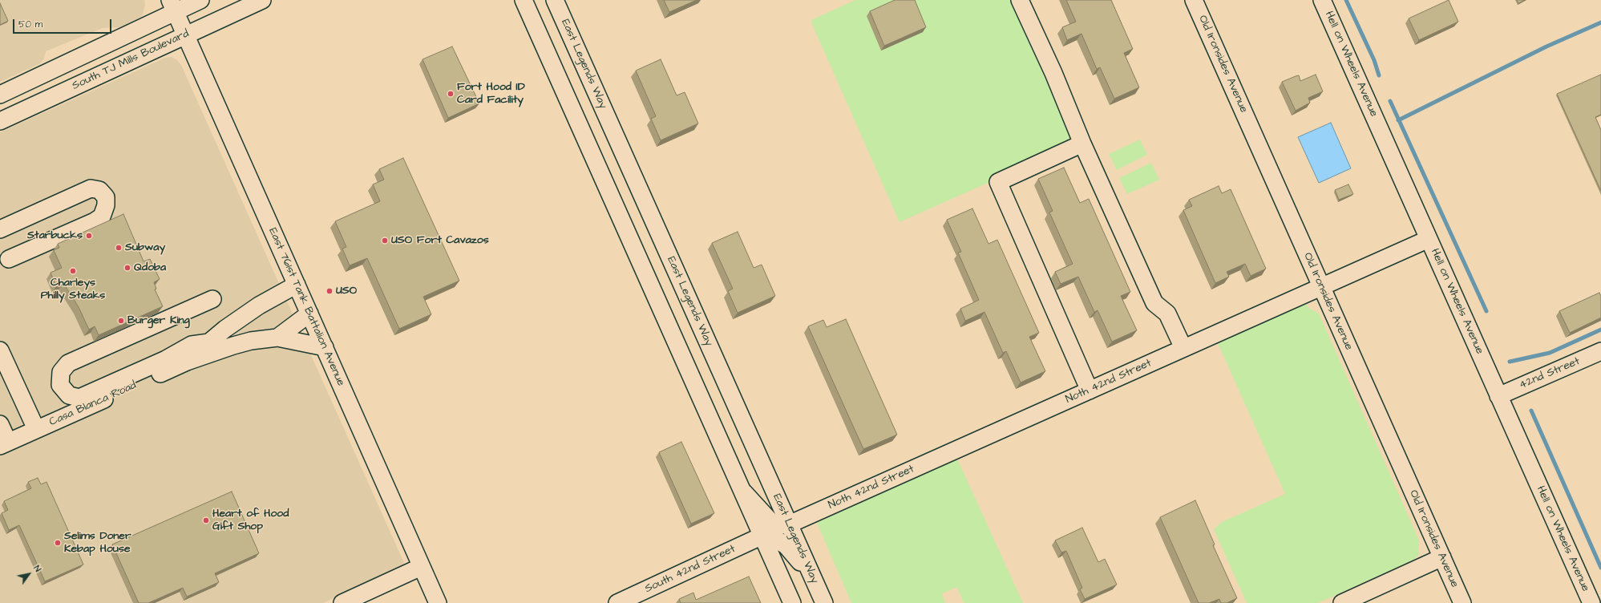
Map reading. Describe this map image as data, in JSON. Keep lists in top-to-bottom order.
{
  "streets": {
    "street": [
      "South TJ Mills Boulevard",
      "East Legends Way",
      "Old Ironsides Avenue",
      "Hell on Wheels Avenue",
      "East 761st Tank Battalion Avenue",
      "42nd Street",
      "Noth 42nd Street",
      "Casa Blanca Road",
      "South 42nd Street"
    ]
  },
  "crossings": [
    ["South TJ Mills Boulevard", "East 761st Tank Battalion Avenue"],
    ["East Legends Way", "Noth 42nd Street"],
    ["Old Ironsides Avenue", "Noth 42nd Street"],
    ["Hell on Wheels Avenue", "42nd Street"],
    ["Hell on Wheels Avenue", "Noth 42nd Street"],
    ["East 761st Tank Battalion Avenue", "Casa Blanca Road"]
  ],
  "places": [
    "Fort Hood ID Card Facility",
    "Starbucks",
    "USO Fort Cavazos",
    "Subway",
    "Qdoba",
    "Charleys Philly Steaks",
    "USO",
    "Burger King",
    "Heart of Hood Gift Shop",
    "Selims Doner Kebap House"
  ],
  "scale_bar": "50 m",
  "north": "top right"
}
